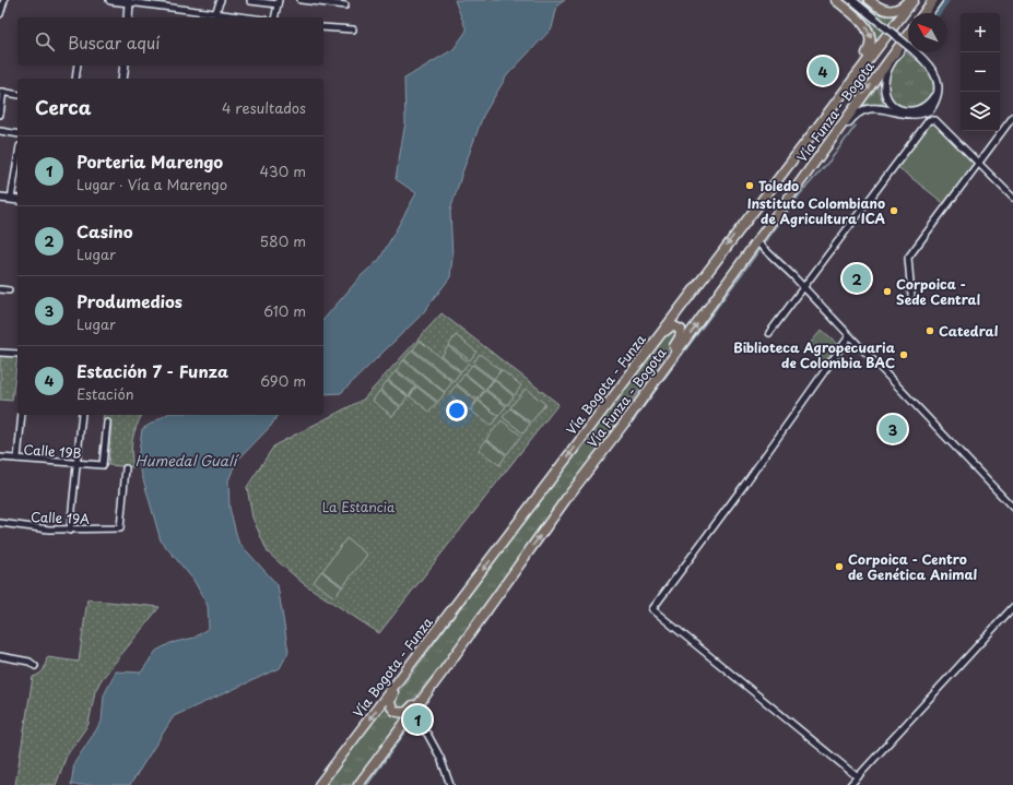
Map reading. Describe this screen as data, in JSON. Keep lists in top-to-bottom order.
{
  "streets": {
    "main road": ["Vía Funza - Bogota", "Vía Bogota - Funza"],
    "street": ["Calle 19B", "Calle 19A"]
  },
  "one_way": ["Vía Funza - Bogota", "Vía Bogota - Funza"],
  "water": ["Humedal Gualí"],
  "parks": ["La Estancia"],
  "places": [
    "Toledo",
    "Instituto Colombiano de Agricultura ICA",
    "Corpoica - Sede Central",
    "Catedral",
    "Biblioteca Agropecuaria de Colombia BAC",
    "Corpoica - Centro de Genética Animal"
  ],
  "north": "top left",
  "page": {
    "map_buttons": ["+", "−"],
    "search": "Buscar aquí",
    "pins": [
      "4",
      "2",
      "3",
      "1"
    ],
    "heading": ["Cerca", "4 resultados"],
    "list": [
      {
        "mark": "1",
        "name": "Porteria Marengo",
        "note": "Lugar · Vía a Marengo",
        "value": "430 m"
      },
      {
        "mark": "2",
        "name": "Casino",
        "note": "Lugar",
        "value": "580 m"
      },
      {
        "mark": "3",
        "name": "Produmedios",
        "note": "Lugar",
        "value": "610 m"
      },
      {
        "mark": "4",
        "name": "Estación 7 - Funza",
        "note": "Estación",
        "value": "690 m"
      }
    ]
  }
}
